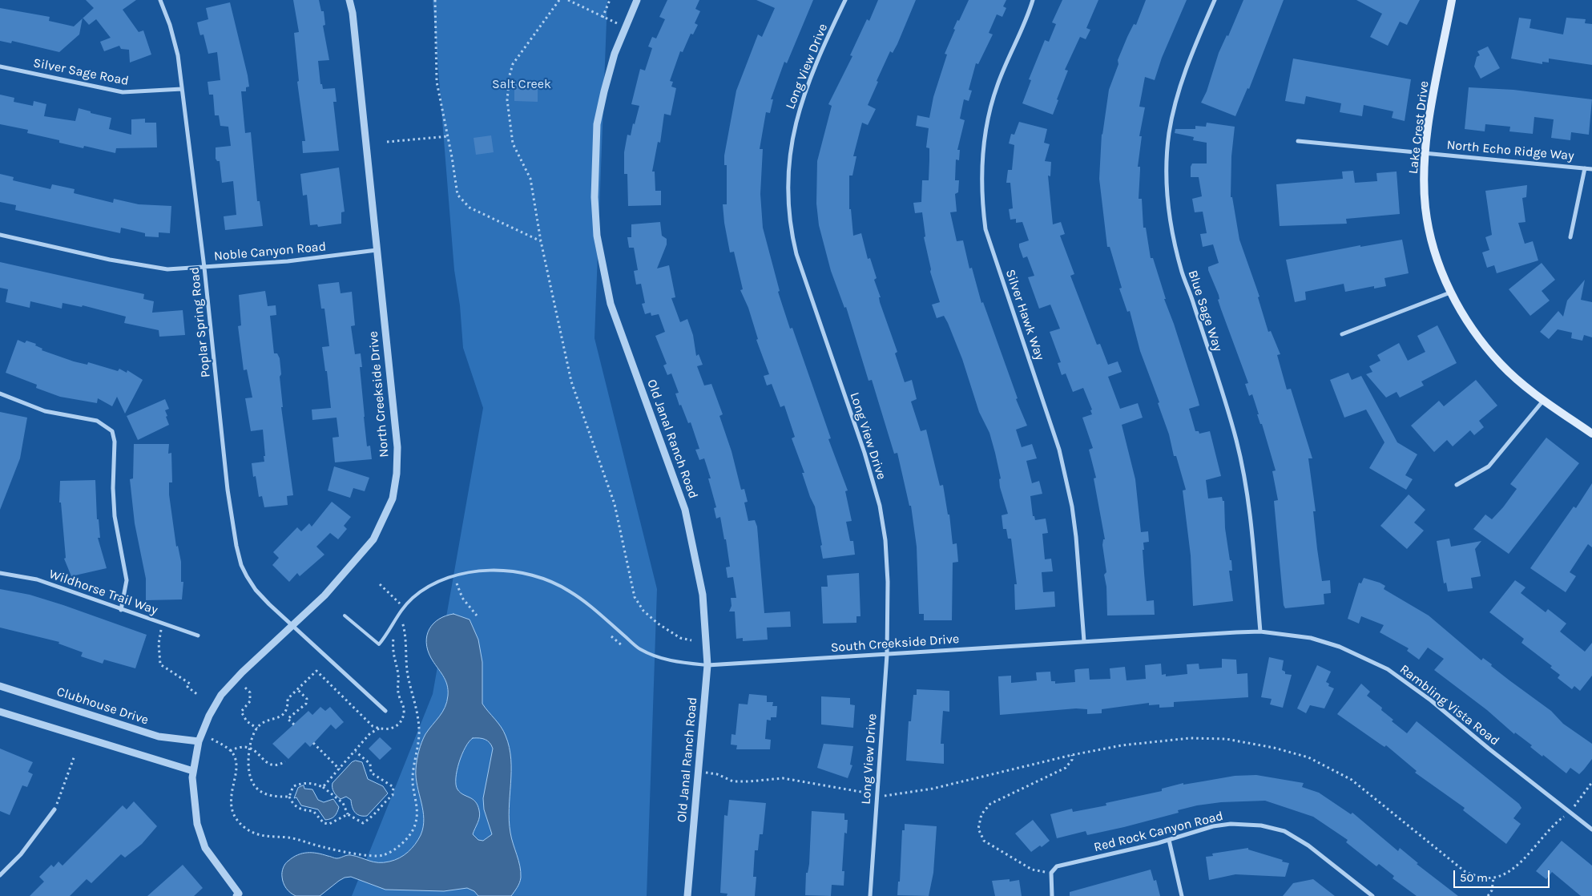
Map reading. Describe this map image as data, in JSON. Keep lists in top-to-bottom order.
{
  "streets": {
    "main road": ["Lake Crest Drive"],
    "street": [
      "Long View Drive",
      "Silver Sage Road",
      "North Echo Ridge Way",
      "Noble Canyon Road",
      "Blue Sage Way",
      "Silver Hawk Way",
      "Poplar Spring Road",
      "North Creekside Drive",
      "Old Janal Ranch Road",
      "Wildhorse Trail Way",
      "South Creekside Drive",
      "Rambling Vista Road",
      "Clubhouse Drive",
      "Red Rock Canyon Road"
    ]
  },
  "crossings": [
    ["Long View Drive", "South Creekside Drive"],
    ["Silver Sage Road", "Poplar Spring Road"],
    ["Lake Crest Drive", "North Echo Ridge Way"],
    ["Noble Canyon Road", "Poplar Spring Road"],
    ["Noble Canyon Road", "North Creekside Drive"],
    ["Blue Sage Way", "Rambling Vista Road"],
    ["Silver Hawk Way", "South Creekside Drive"],
    ["Silver Hawk Way", "Rambling Vista Road"],
    ["Poplar Spring Road", "North Creekside Drive"],
    ["North Creekside Drive", "Clubhouse Drive"],
    ["Old Janal Ranch Road", "South Creekside Drive"],
    ["South Creekside Drive", "Rambling Vista Road"]
  ],
  "parks": ["Salt Creek"],
  "scale_bar": "50 m"
}
